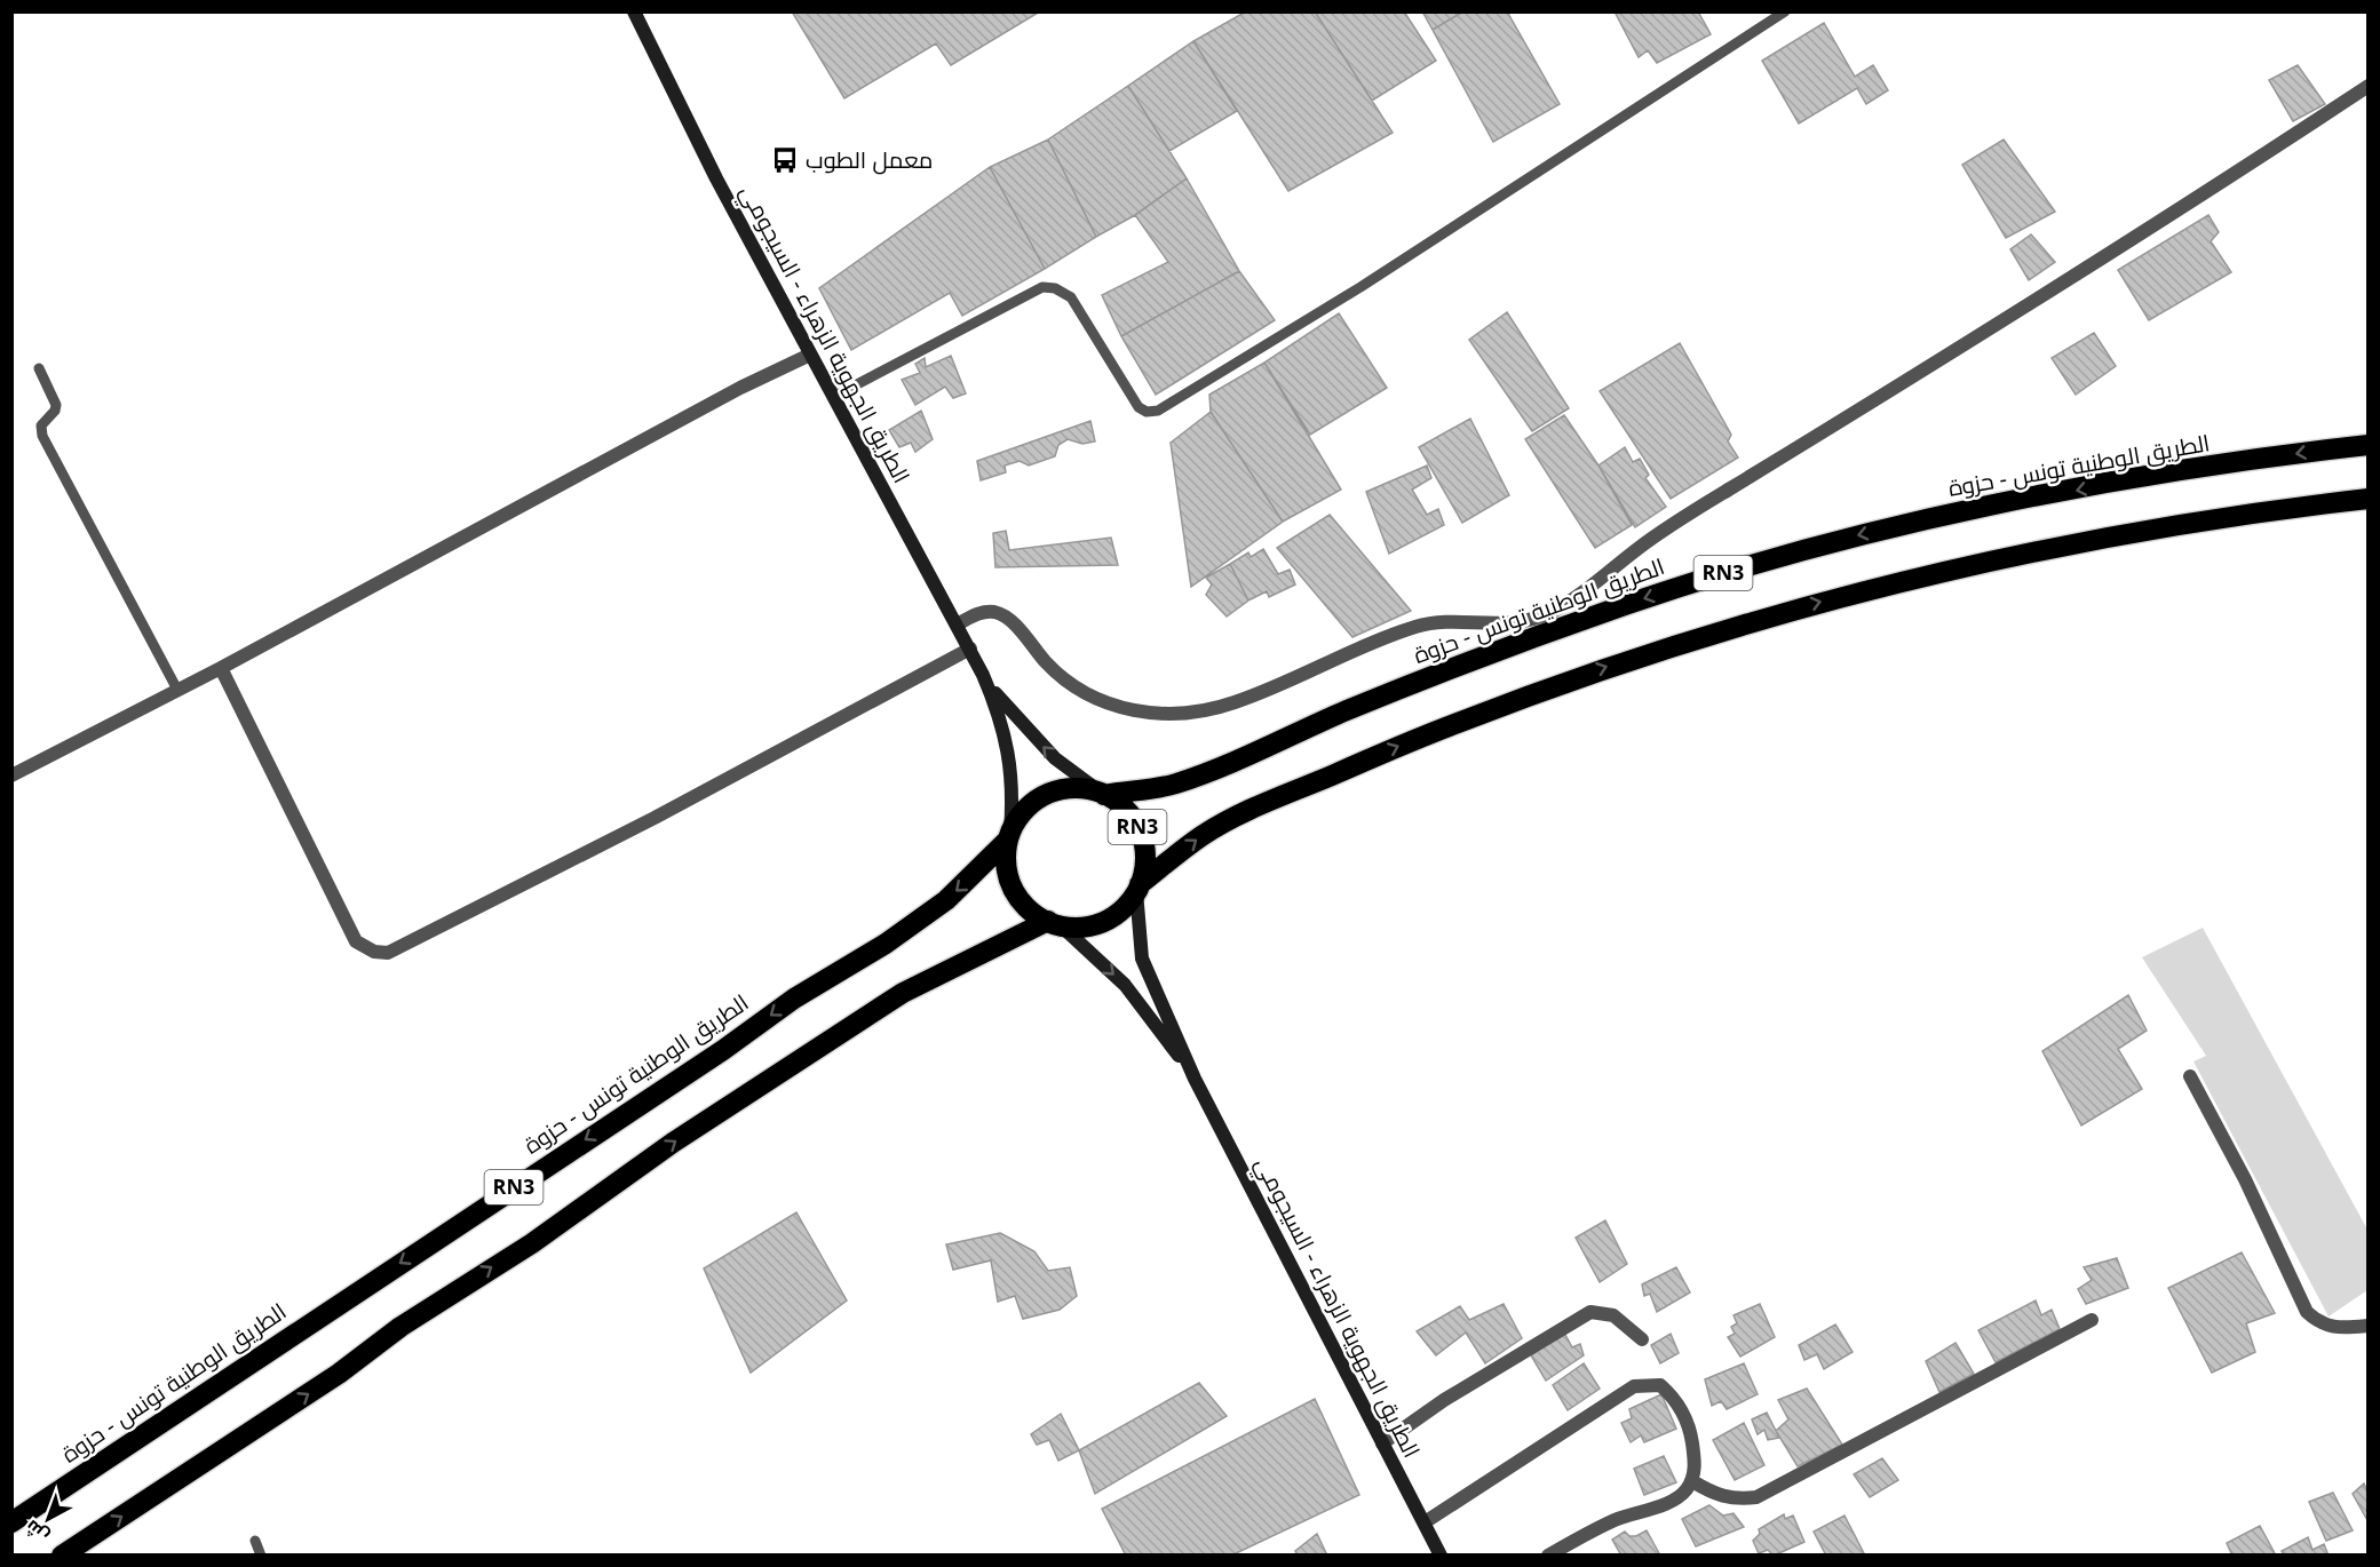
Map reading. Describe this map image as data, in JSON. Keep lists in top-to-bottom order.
{
  "streets": {
    "highway": ["الطريق الوطنية تونس - حزوة", "RN3"],
    "main road": ["الطريق الجهوية الزهراء - السيجومي"]
  },
  "crossings": [
    ["الطريق الجهوية الزهراء - السيجومي", "الطريق الوطنية تونس - حزوة"],
    ["الطريق الجهوية الزهراء - السيجومي", "RN3"],
    ["الطريق الوطنية تونس - حزوة", "RN3"]
  ],
  "places": {
    "bus stop": ["معمل الطوب"]
  },
  "north": "bottom left"
}
